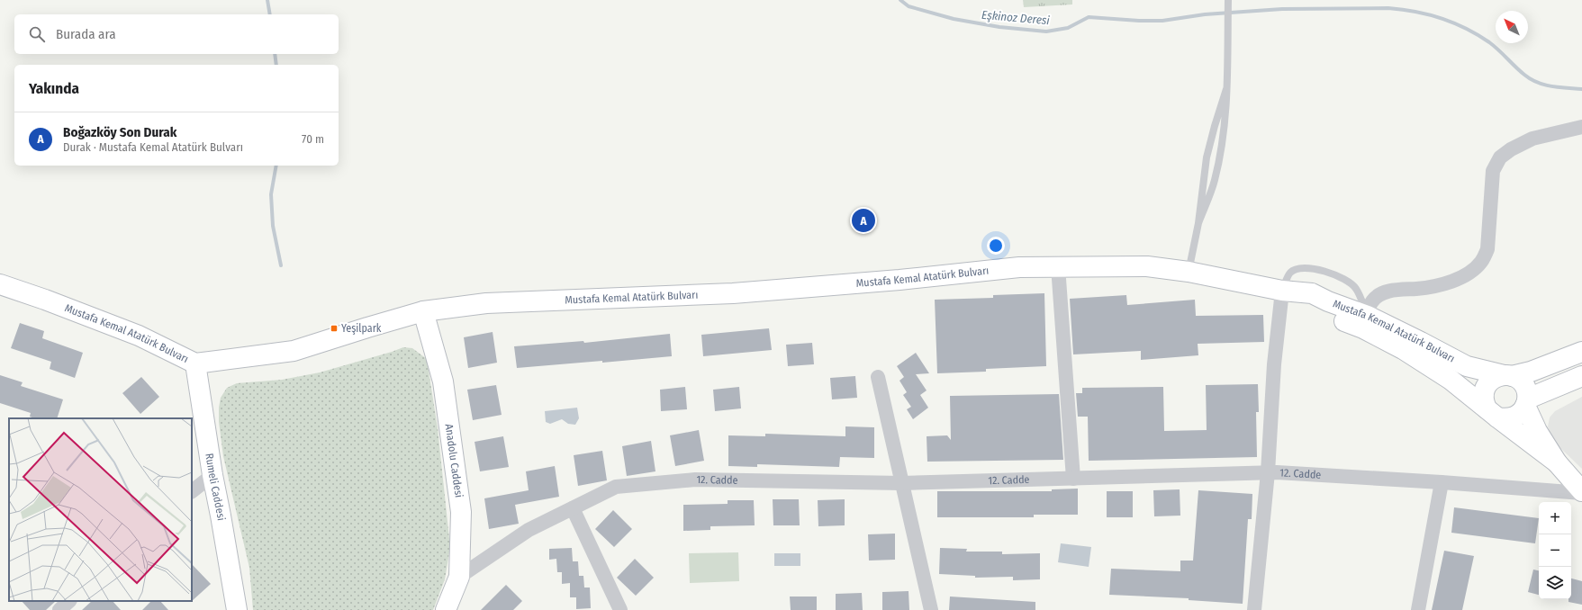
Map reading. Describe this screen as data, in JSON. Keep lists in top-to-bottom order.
{
  "streets": {
    "street": [
      "Mustafa Kemal Atatürk Bulvarı",
      "Anadolu Caddesi",
      "12. Cadde",
      "Rumeli Caddesi"
    ]
  },
  "crossings": [
    ["Mustafa Kemal Atatürk Bulvarı", "Anadolu Caddesi"],
    ["Mustafa Kemal Atatürk Bulvarı", "Rumeli Caddesi"],
    ["Anadolu Caddesi", "12. Cadde"]
  ],
  "water": ["Eşkinoz Deresi"],
  "places": {
    "transit": ["Yeşilpark"]
  },
  "north": "top left",
  "page": {
    "search": "Burada ara",
    "heading": "Yakında",
    "list": [
      {
        "mark": "A",
        "name": "Boğazköy Son Durak",
        "note": "Durak · Mustafa Kemal Atatürk Bulvarı",
        "value": "70 m"
      }
    ],
    "pins": "A",
    "map_buttons": ["+", "−"]
  }
}
